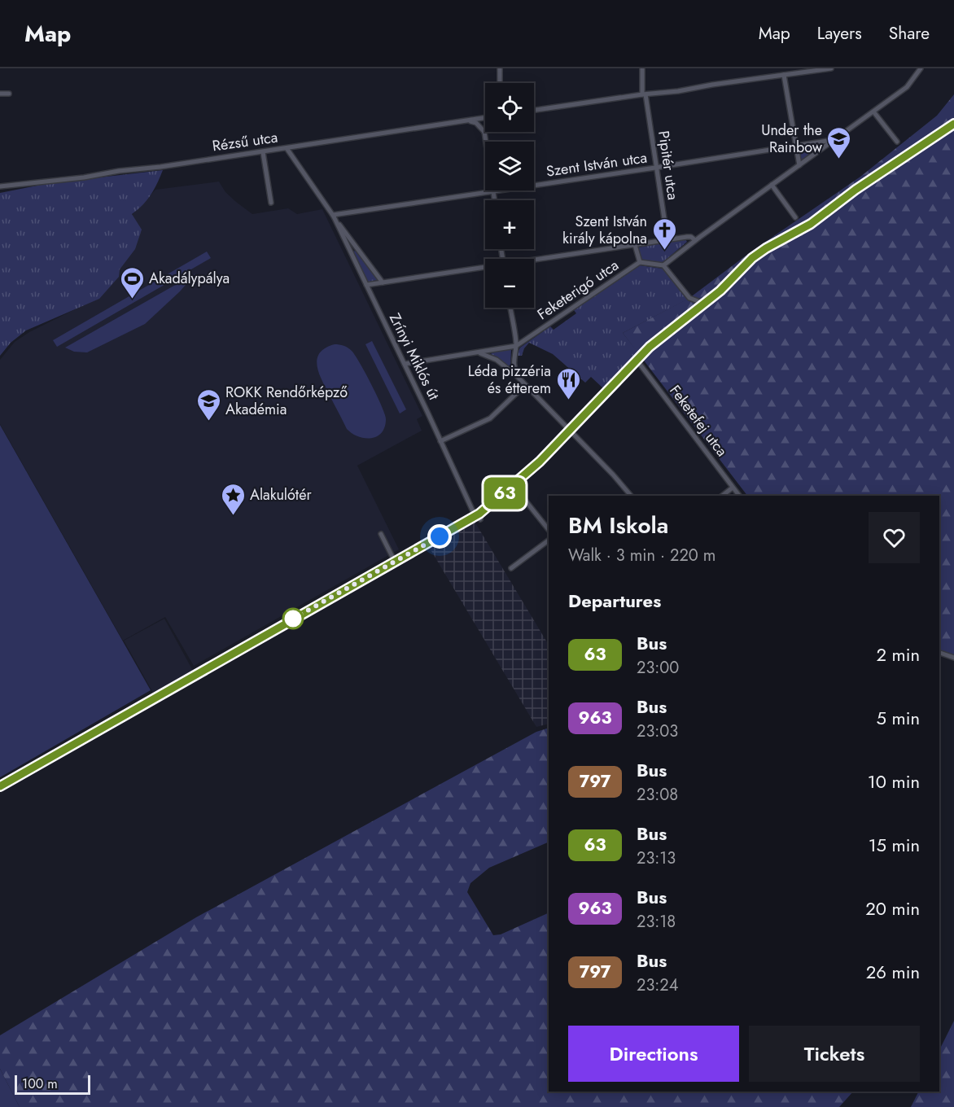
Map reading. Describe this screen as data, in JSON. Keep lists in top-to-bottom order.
{
  "streets": {
    "street": [
      "Rézsű utca",
      "Szent István utca",
      "Pipitér utca",
      "Feketerigó utca",
      "Zrínyi Miklós út",
      "Feketefej utca"
    ]
  },
  "crossings": [
    ["Rézsű utca", "Zrínyi Miklós út"],
    ["Szent István utca", "Pipitér utca"],
    ["Szent István utca", "Zrínyi Miklós út"],
    ["Feketerigó utca", "Zrínyi Miklós út"]
  ],
  "places": {
    "school or university": ["Under the Rainbow", "ROKK Rendőrképző Akadémia"],
    "church": ["Szent István király kápolna"],
    "sports": ["Akadálypálya"],
    "restaurant": ["Léda pizzéria és étterem"],
    "place": ["Alakulótér"]
  },
  "lines": ["bus line 63"],
  "scale_bar": "100 m",
  "page": {
    "header": "Map",
    "nav": ["Map", "Layers", "Share"],
    "on_map": "63",
    "map_buttons": ["+", "−"],
    "heading": [
      ["BM Iskola", "Walk · 3 min · 220 m"],
      "Departures"
    ],
    "list": [
      {
        "mark": "63",
        "name": "Bus",
        "note": "23:00",
        "value": "2 min"
      },
      {
        "mark": "963",
        "name": "Bus",
        "note": "23:03",
        "value": "5 min"
      },
      {
        "mark": "797",
        "name": "Bus",
        "note": "23:08",
        "value": "10 min"
      },
      {
        "mark": "63",
        "name": "Bus",
        "note": "23:13",
        "value": "15 min"
      },
      {
        "mark": "963",
        "name": "Bus",
        "note": "23:18",
        "value": "20 min"
      },
      {
        "mark": "797",
        "name": "Bus",
        "note": "23:24",
        "value": "26 min"
      }
    ],
    "buttons": ["Directions", "Tickets"],
    "scale": "100 m"
  }
}
